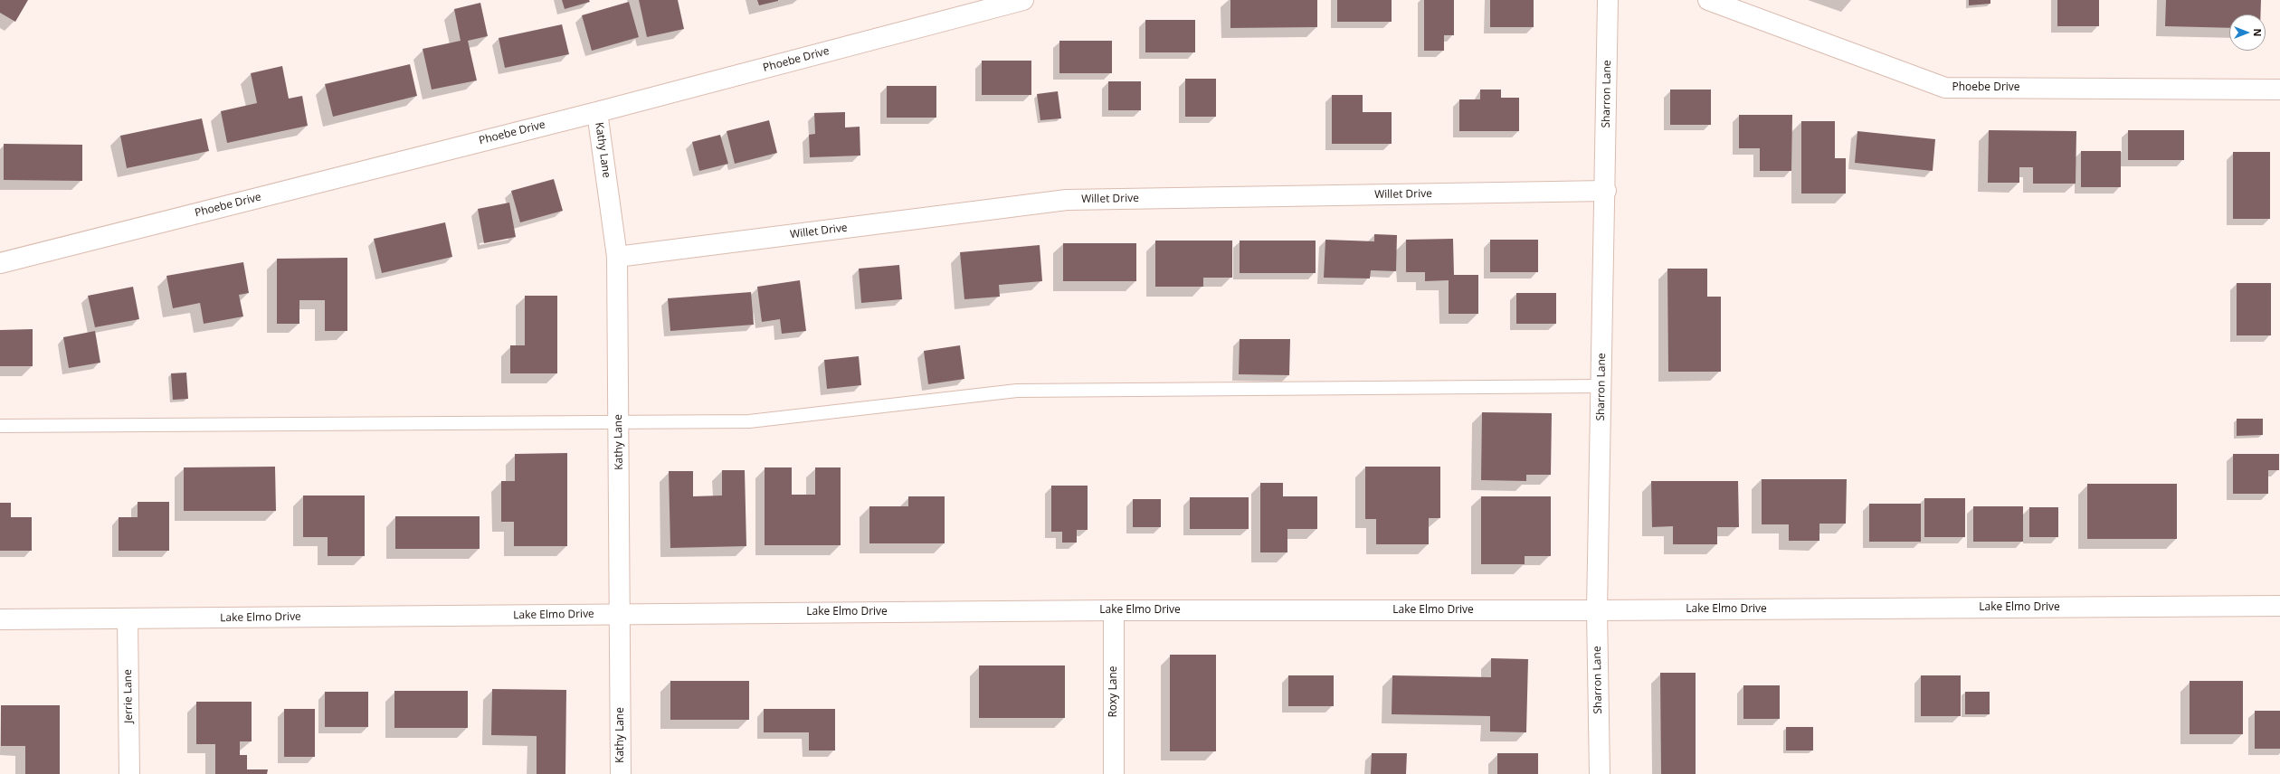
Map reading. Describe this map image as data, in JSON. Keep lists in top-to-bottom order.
{
  "streets": {
    "street": [
      "Phoebe Drive",
      "Sharron Lane",
      "Kathy Lane",
      "Willet Drive",
      "Lake Elmo Drive",
      "Roxy Lane",
      "Jerrie Lane"
    ]
  },
  "crossings": [
    ["Phoebe Drive", "Kathy Lane"],
    ["Sharron Lane", "Willet Drive"],
    ["Sharron Lane", "Lake Elmo Drive"],
    ["Kathy Lane", "Willet Drive"],
    ["Kathy Lane", "Lake Elmo Drive"],
    ["Lake Elmo Drive", "Roxy Lane"],
    ["Lake Elmo Drive", "Jerrie Lane"]
  ],
  "north": "right"
}
